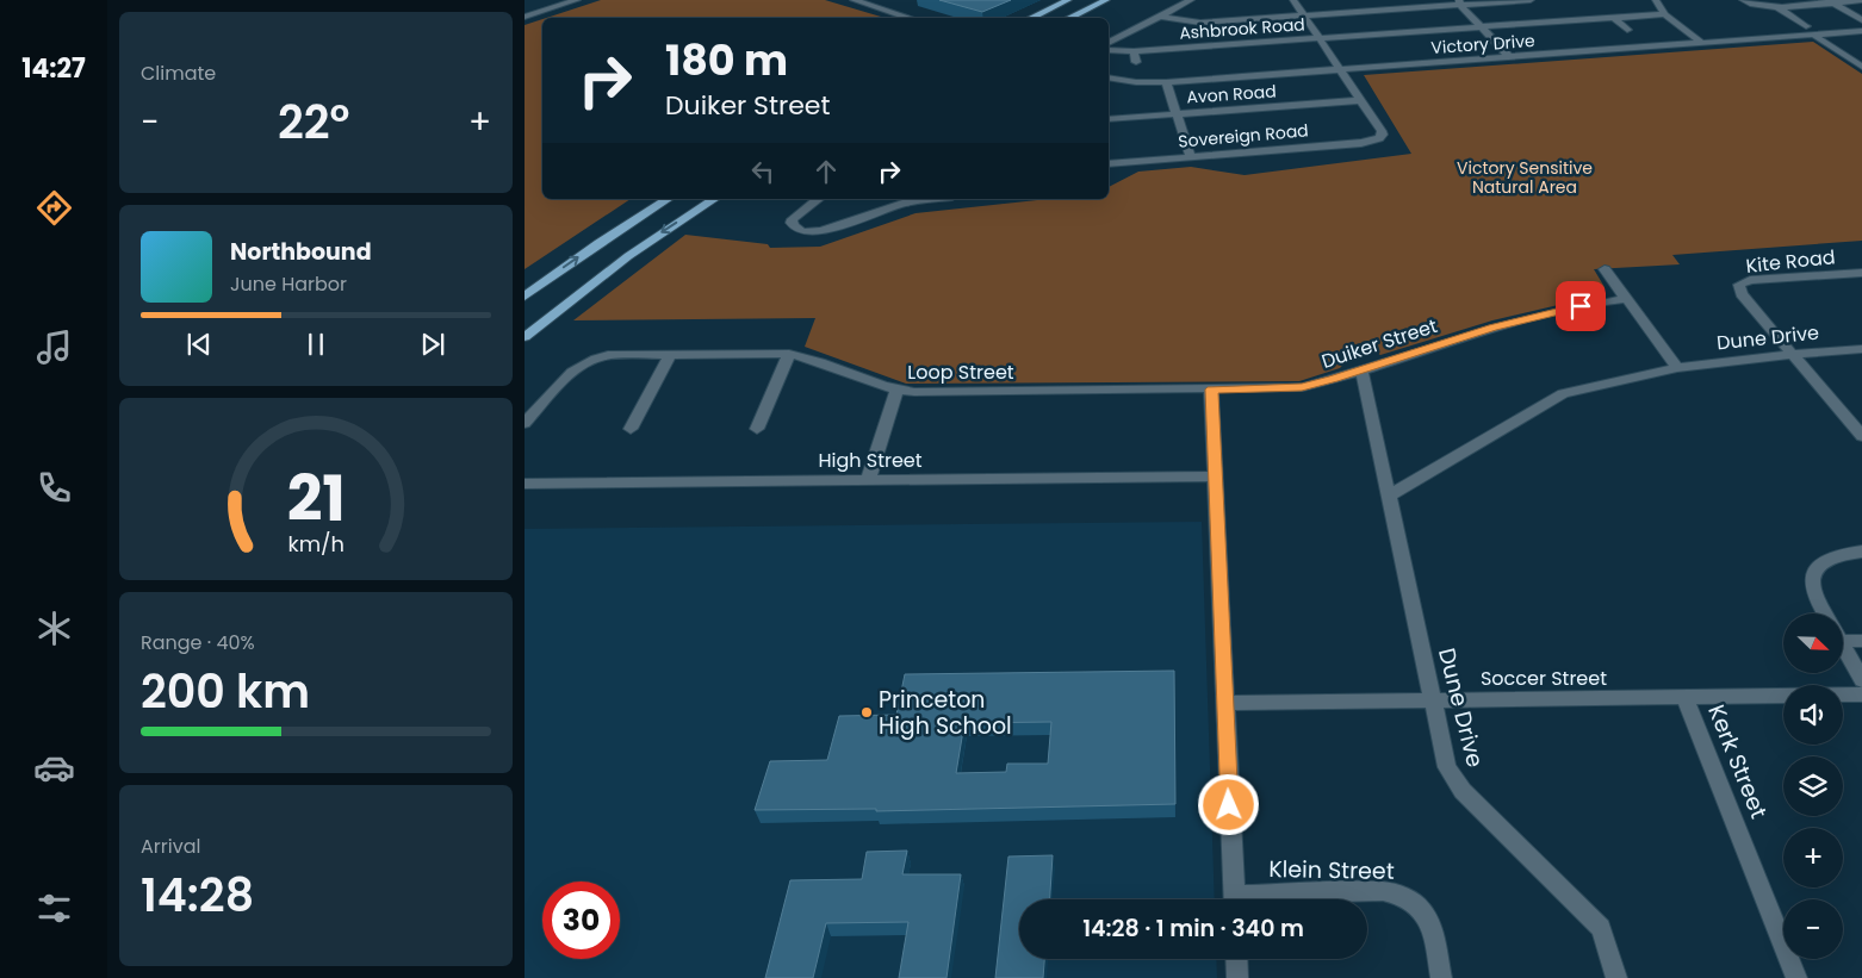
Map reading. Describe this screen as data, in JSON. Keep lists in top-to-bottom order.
{
  "streets": {
    "street": [
      "Ashbrook Road",
      "Victory Drive",
      "Avon Road",
      "Sovereign Road",
      "Kite Road",
      "Dune Drive",
      "Duiker Street",
      "Loop Street",
      "High Street",
      "Soccer Street",
      "Kerk Street",
      "Klein Street"
    ]
  },
  "crossings": [
    ["Avon Road", "Sovereign Road"],
    ["Kite Road", "Dune Drive"],
    ["Dune Drive", "Duiker Street"],
    ["Dune Drive", "Soccer Street"],
    ["Duiker Street", "Loop Street"],
    ["Soccer Street", "Kerk Street"]
  ],
  "parks": ["Victory Sensitive Natural Area"],
  "places": ["Princeton High School"],
  "north": "bottom right",
  "page": {
    "tabs": "14:27",
    "tile": [
      "Climate",
      ["Range · 40%", "200 km"],
      ["Arrival", "14:28"]
    ],
    "turn": ["180 m", "Duiker Street"],
    "heat": ["−", "22°", "+"],
    "song": ["Northbound", "June Harbor"],
    "map_buttons": ["+", "−"],
    "limit": "30",
    "trip": "14:28 · 1 min · 340 m",
    "gauge": ["21", "km/h"]
  }
}
